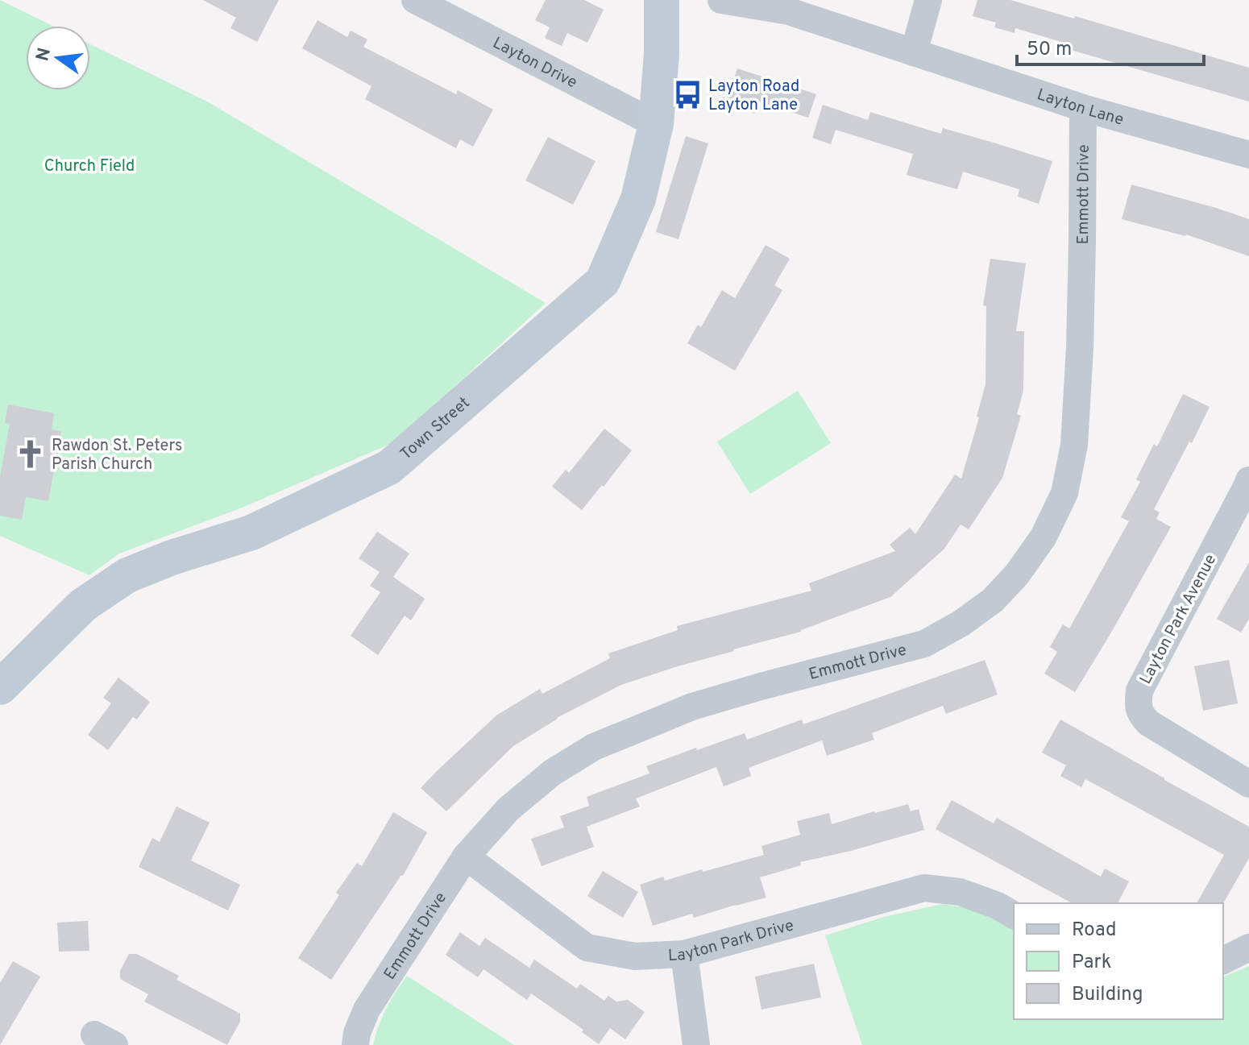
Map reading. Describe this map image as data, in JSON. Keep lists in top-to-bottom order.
{
  "streets": {
    "street": [
      "Layton Drive",
      "Layton Lane",
      "Emmott Drive",
      "Town Street",
      "Layton Park Avenue",
      "Layton Park Drive"
    ]
  },
  "crossings": [
    ["Layton Drive", "Town Street"],
    ["Layton Lane", "Emmott Drive"],
    ["Emmott Drive", "Layton Park Drive"]
  ],
  "parks": ["Church Field"],
  "places": {
    "bus stop": ["Layton Road Layton Lane"],
    "church": ["Rawdon St. Peters Parish Church"]
  },
  "legend": ["Road", "Park", "Building"],
  "scale_bar": "50 m",
  "north": "left"
}
